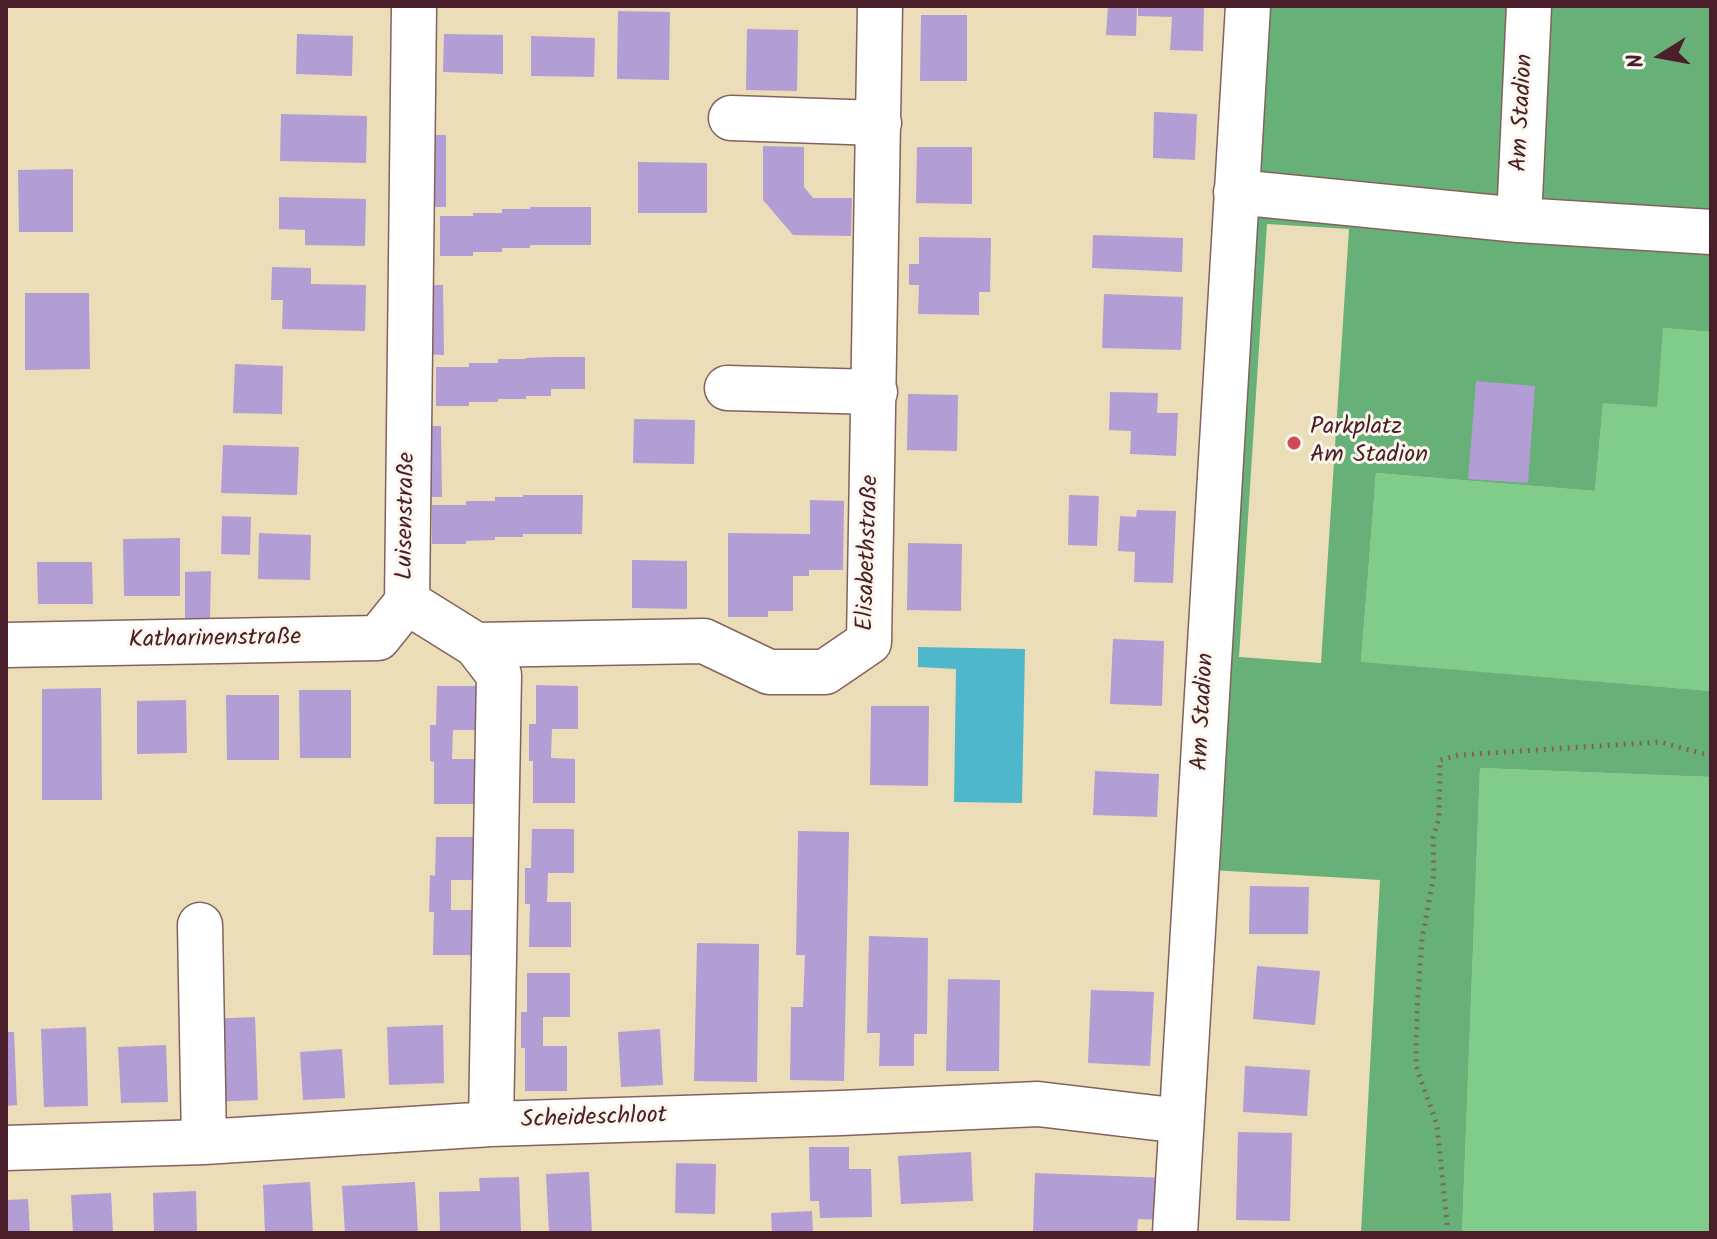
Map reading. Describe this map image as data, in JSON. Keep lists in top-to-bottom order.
{
  "streets": {
    "street": [
      "Am Stadion",
      "Luisenstraße",
      "Elisabethstraße",
      "Katharinenstraße",
      "Scheideschloot"
    ]
  },
  "crossings": [
    ["Am Stadion", "Scheideschloot"],
    ["Luisenstraße", "Elisabethstraße"],
    ["Luisenstraße", "Katharinenstraße"],
    ["Luisenstraße", "Scheideschloot"]
  ],
  "places": ["Parkplatz Am Stadion"],
  "north": "left"
}
